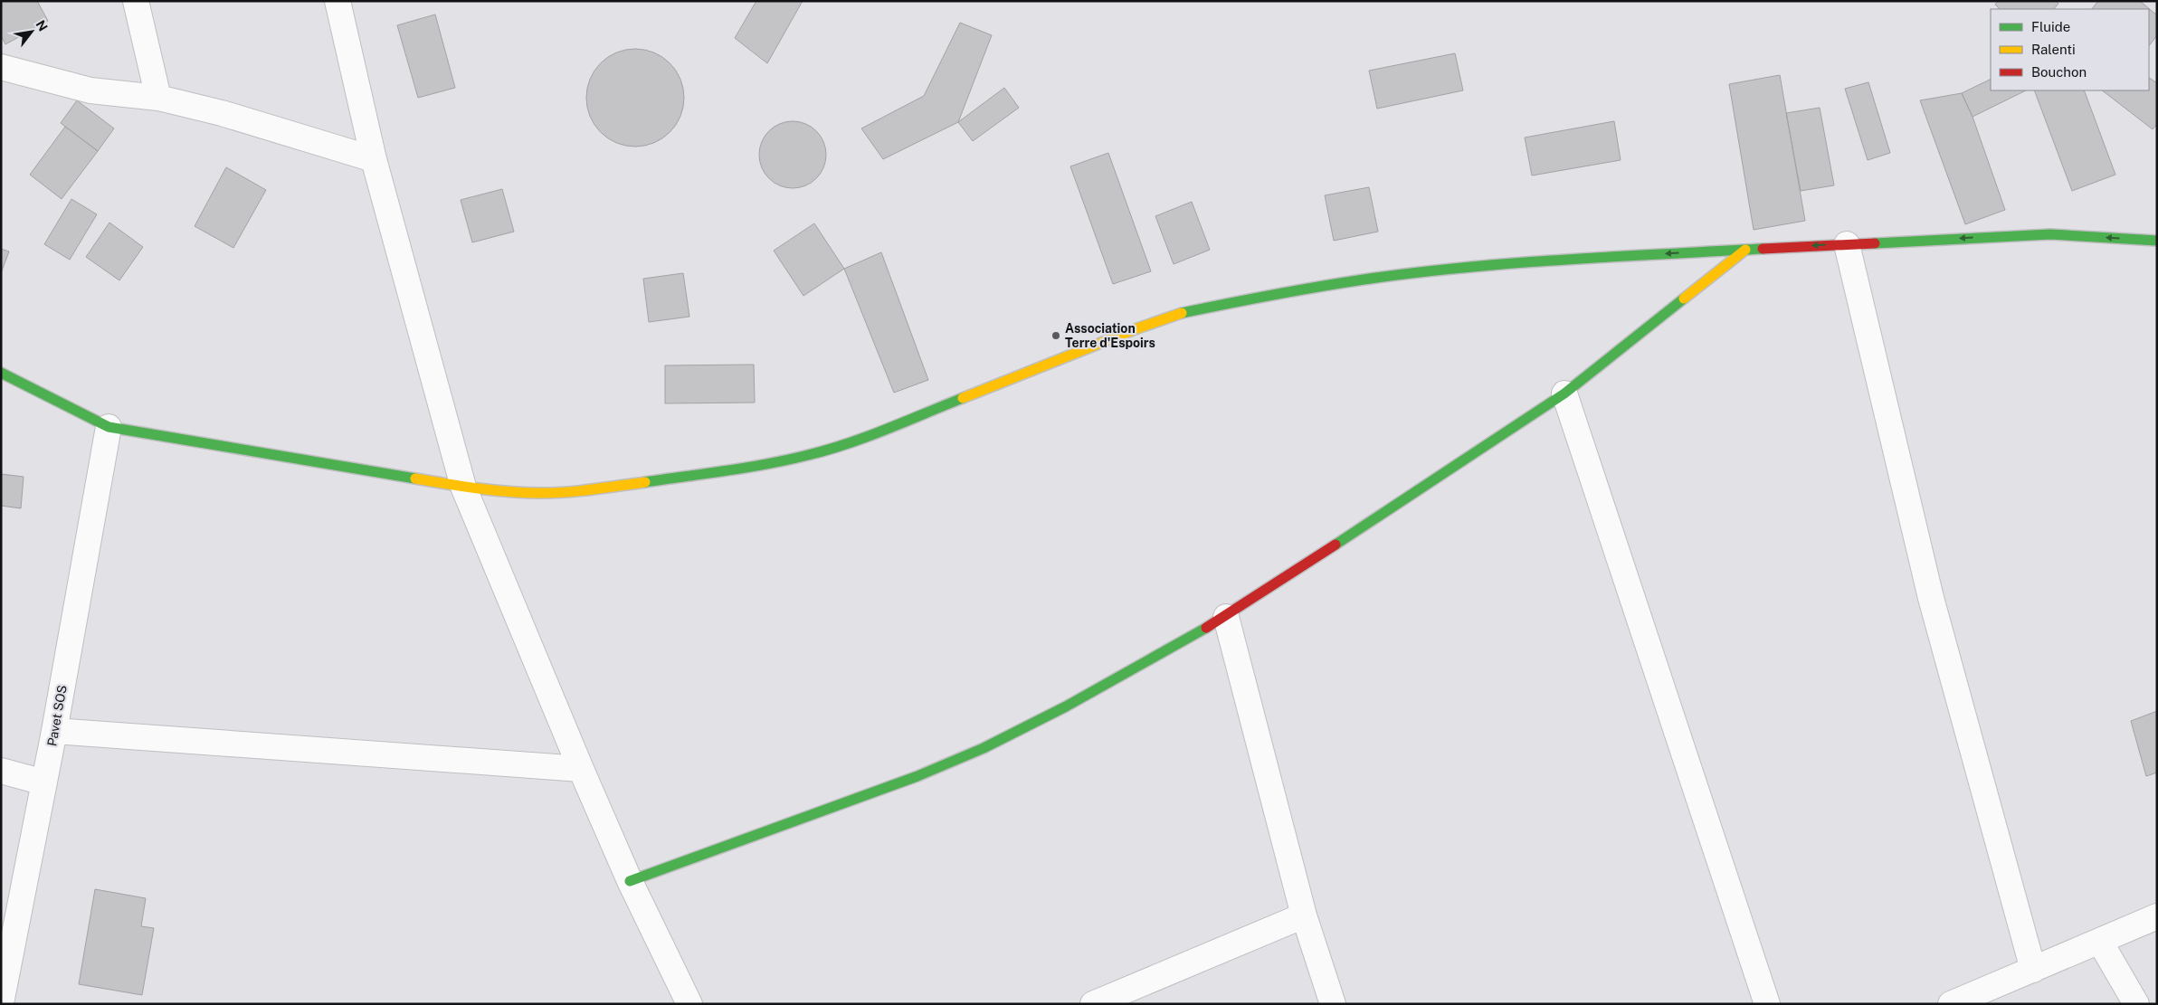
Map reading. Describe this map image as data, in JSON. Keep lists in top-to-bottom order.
{
  "streets": {
    "street": ["Pavet SOS"]
  },
  "places": ["Association Terre d'Espoirs"],
  "legend": ["Fluide", "Ralenti", "Bouchon"],
  "north": "top right"
}
